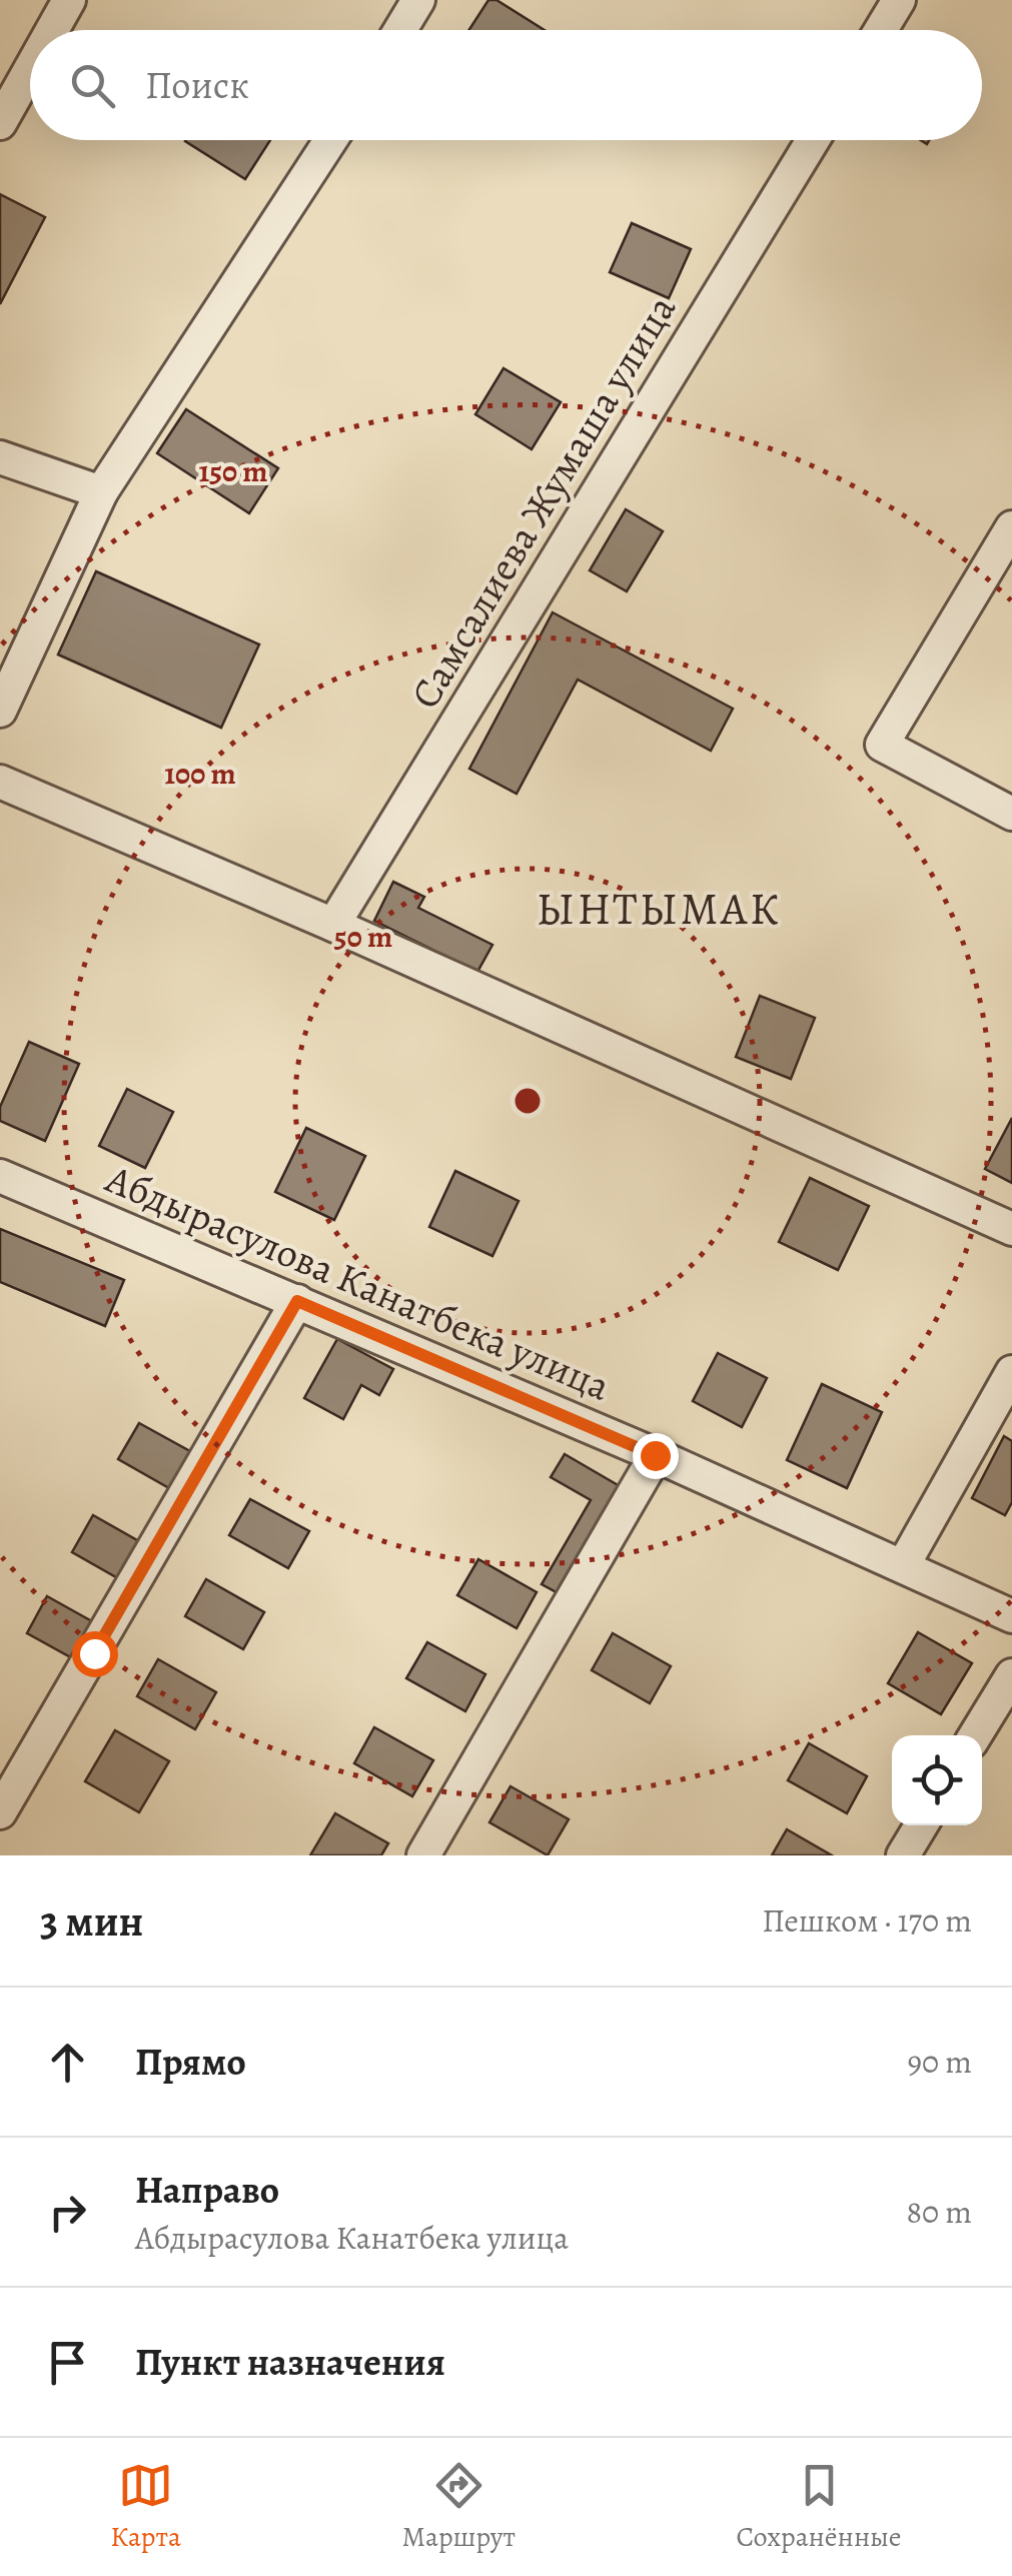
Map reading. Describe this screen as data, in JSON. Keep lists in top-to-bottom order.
{
  "streets": {
    "street": ["Самсалиева Жумаша улица", "Абдырасулова Канатбека улица"]
  },
  "districts": ["ЫНТЫМАК"],
  "page": {
    "search": "Поиск",
    "heading": ["3 мин", "Пешком · 170 m"],
    "list": [
      ["Прямо", "90 m"],
      ["Направо", "Абдырасулова Канатбека улица", "80 m"],
      "Пункт назначения"
    ],
    "nav": ["Карта", "Маршрут", "Сохранённые"]
  },
  "rings": ["150 m", "100 m", "50 m"]
}
